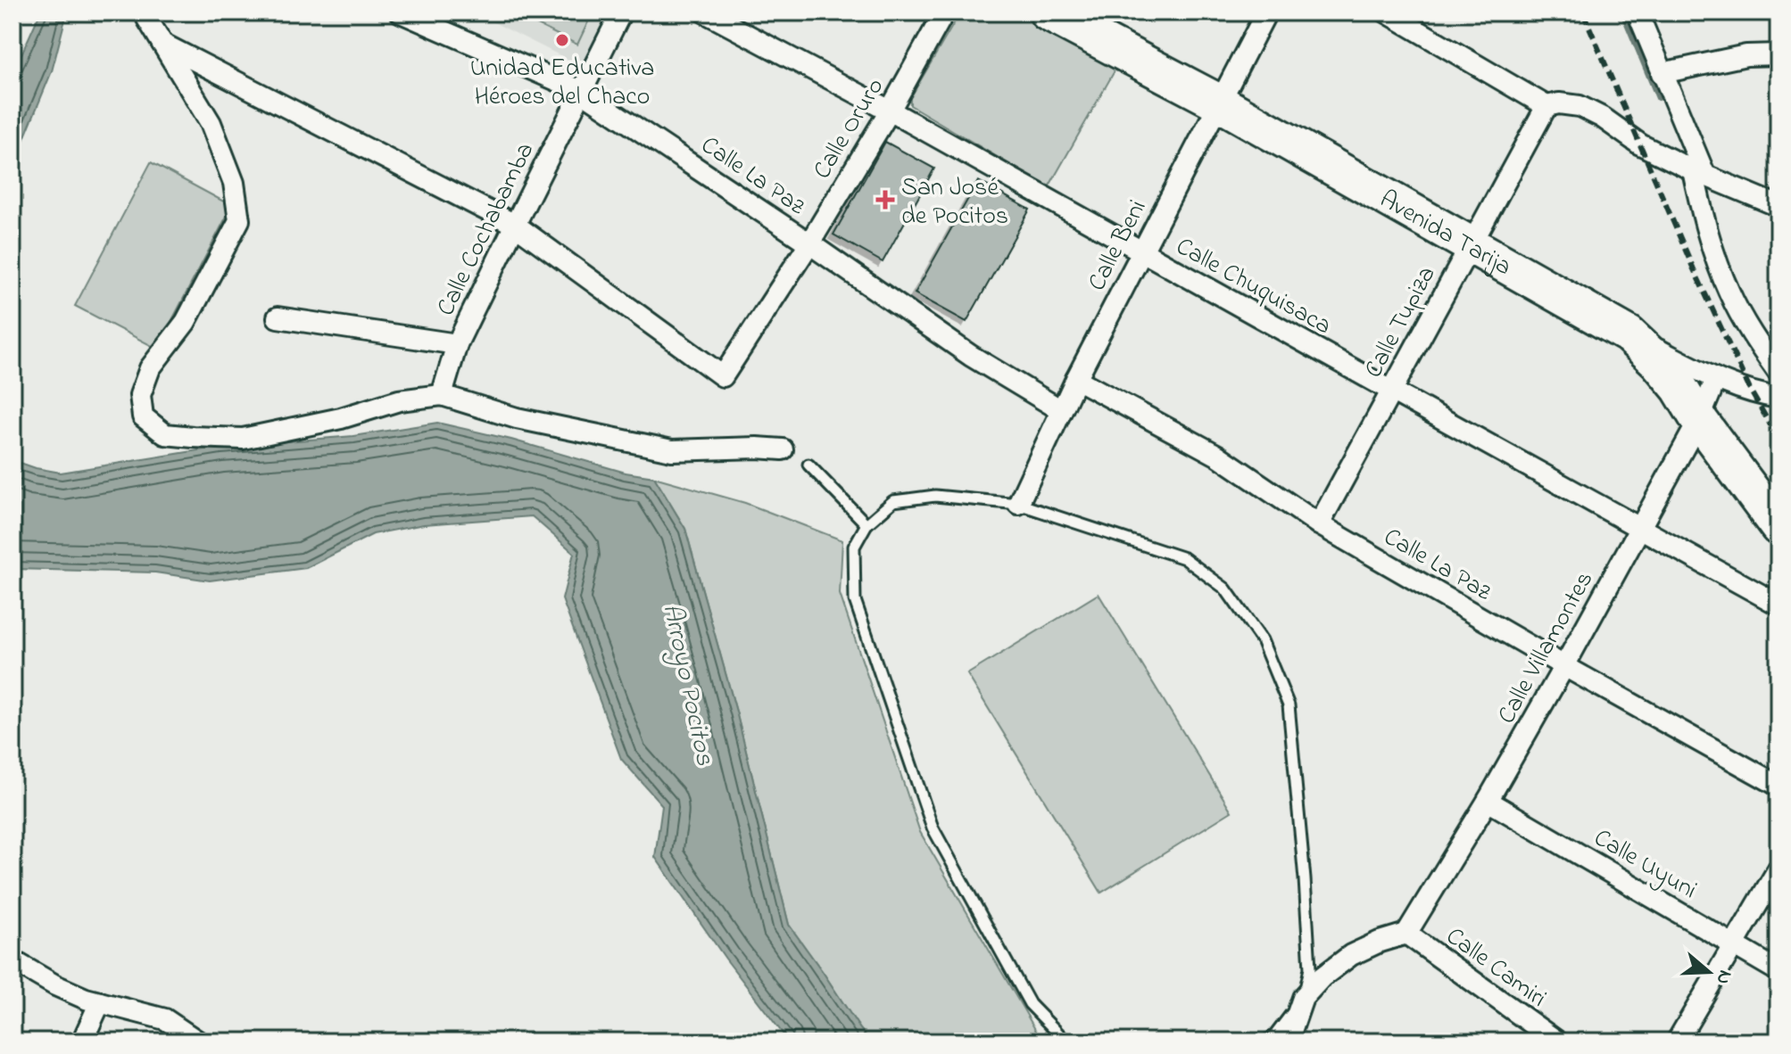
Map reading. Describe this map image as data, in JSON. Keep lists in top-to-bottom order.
{
  "streets": {
    "highway": ["Avenida Tarija"],
    "street": [
      "Calle Oruro",
      "Calle La Paz",
      "Calle Cochabamba",
      "Calle Beni",
      "Calle Chuquisaca",
      "Calle Tupiza",
      "Calle Villamontes",
      "Calle Uyuni",
      "Calle Camiri"
    ]
  },
  "crossings": [
    ["Calle Oruro", "Calle La Paz"],
    ["Calle Oruro", "Calle Cochabamba"],
    ["Calle Oruro", "Calle Chuquisaca"],
    ["Calle La Paz", "Calle Cochabamba"],
    ["Calle La Paz", "Calle Beni"],
    ["Calle La Paz", "Calle Tupiza"],
    ["Calle La Paz", "Calle Villamontes"],
    ["Avenida Tarija", "Calle Beni"],
    ["Avenida Tarija", "Calle Tupiza"],
    ["Avenida Tarija", "Calle Villamontes"],
    ["Calle Beni", "Calle Chuquisaca"],
    ["Calle Chuquisaca", "Calle Tupiza"],
    ["Calle Chuquisaca", "Calle Villamontes"],
    ["Calle Villamontes", "Calle Uyuni"],
    ["Calle Villamontes", "Calle Camiri"]
  ],
  "water": ["Arroyo Pocitos"],
  "places": {
    "other": ["Unidad Educativa Héroes del Chaco"],
    "health": ["San José de Pocitos"]
  },
  "north": "right"
}
